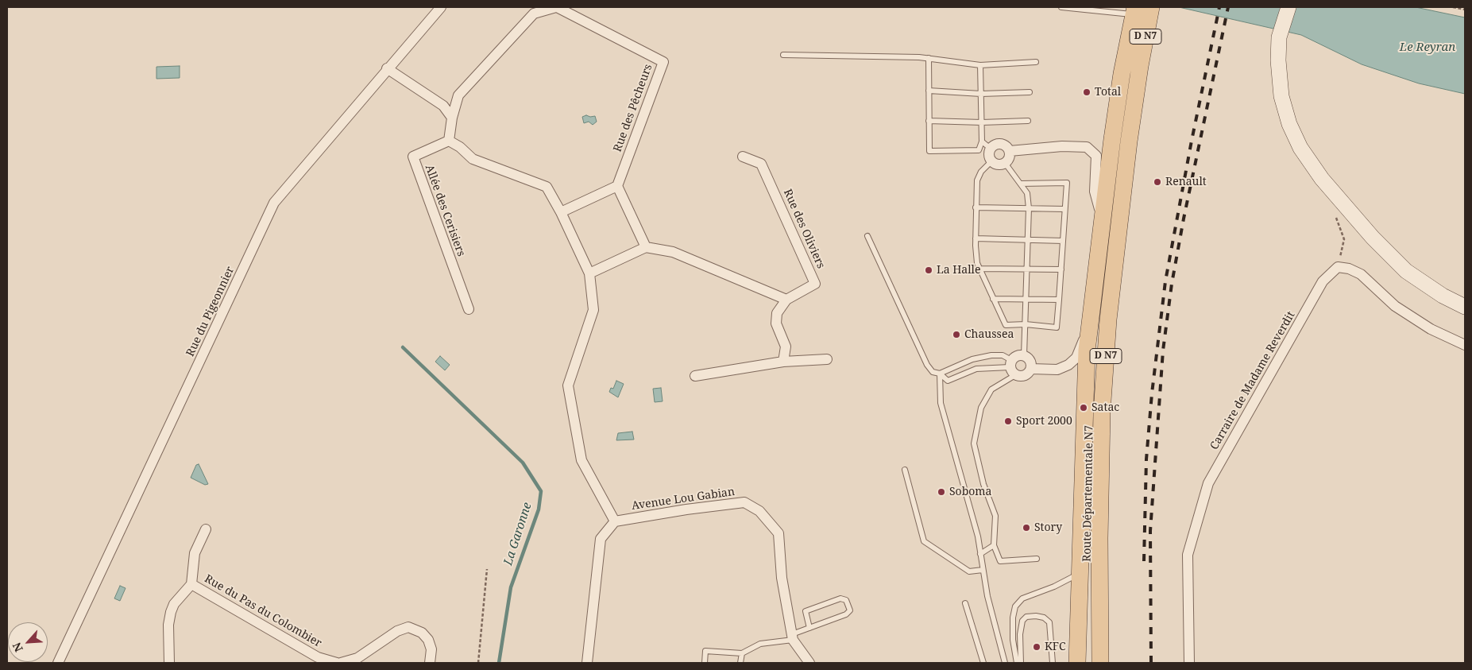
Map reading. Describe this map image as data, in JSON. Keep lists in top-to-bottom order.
{
  "streets": {
    "main road": ["D N7", "Route Départementale N7"],
    "street": [
      "Rue des Pêcheurs",
      "Allée des Cerisiers",
      "Rue des Oliviers",
      "Rue du Pigeonnier",
      "Carraire de Madame Reverdit",
      "Avenue Lou Gabian",
      "Rue du Pas du Colombier"
    ]
  },
  "crossings": [
    ["Rue des Pêcheurs", "Allée des Cerisiers"]
  ],
  "water": ["Le Reyran", "La Garonne"],
  "places": [
    "Total",
    "Renault",
    "La Halle",
    "Chaussea",
    "Satac",
    "Sport 2000",
    "Soboma",
    "Story",
    "KFC"
  ],
  "north": "bottom left"
}
